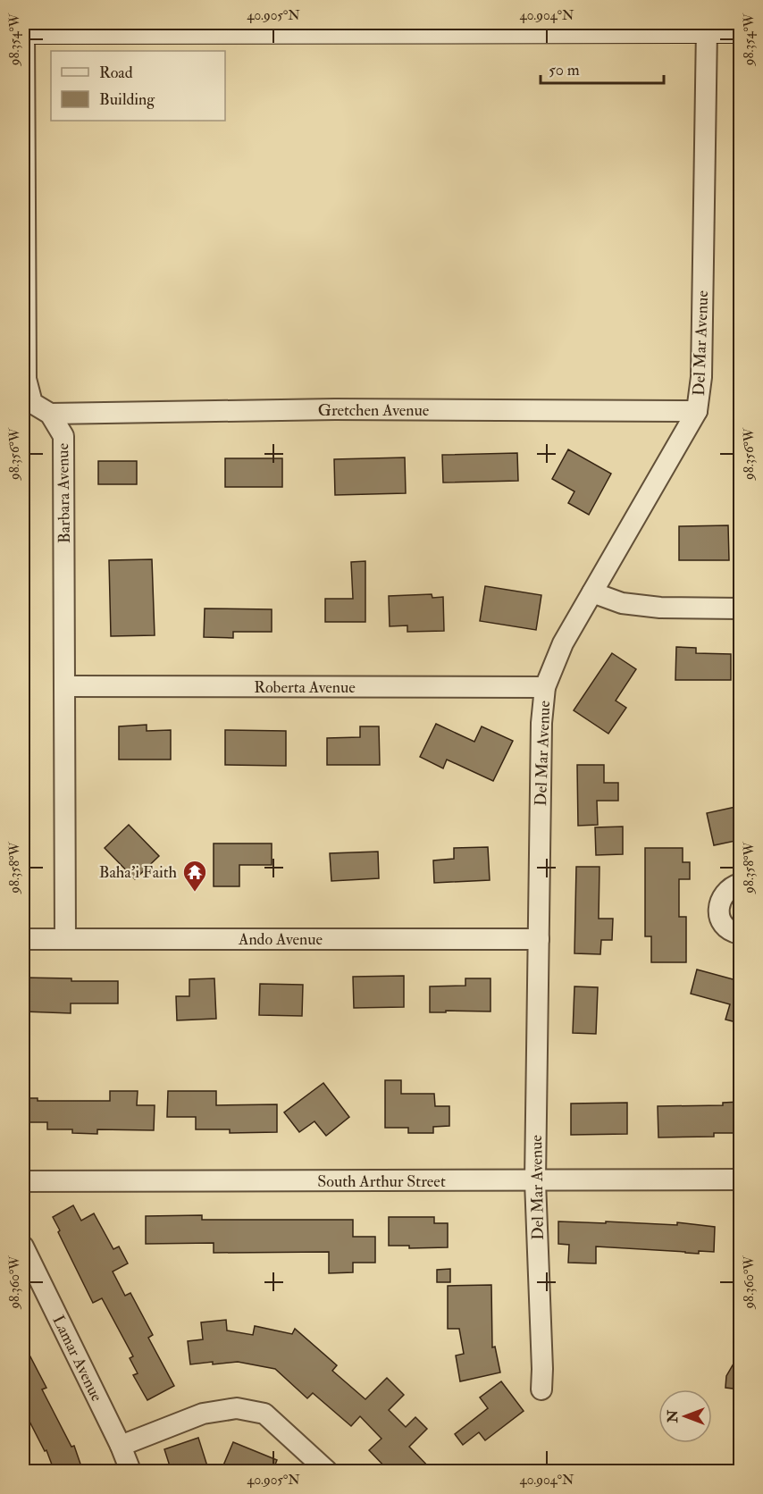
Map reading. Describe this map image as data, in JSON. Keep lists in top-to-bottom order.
{
  "streets": {
    "street": [
      "Del Mar Avenue",
      "Gretchen Avenue",
      "Barbara Avenue",
      "Roberta Avenue",
      "Ando Avenue",
      "South Arthur Street",
      "Lamar Avenue"
    ]
  },
  "crossings": [
    ["Del Mar Avenue", "Gretchen Avenue"],
    ["Del Mar Avenue", "Roberta Avenue"],
    ["Del Mar Avenue", "Ando Avenue"],
    ["Del Mar Avenue", "South Arthur Street"],
    ["Gretchen Avenue", "Barbara Avenue"],
    ["Barbara Avenue", "Roberta Avenue"],
    ["Barbara Avenue", "Ando Avenue"]
  ],
  "places": {
    "temple": ["Baha'i Faith"]
  },
  "legend": ["Road", "Building"],
  "scale_bar": "50 m",
  "north": "left",
  "coordinates": [
    "40.905°N",
    "40.904°N",
    "98.354°W",
    "98.356°W",
    "98.358°W",
    "98.360°W"
  ]
}
